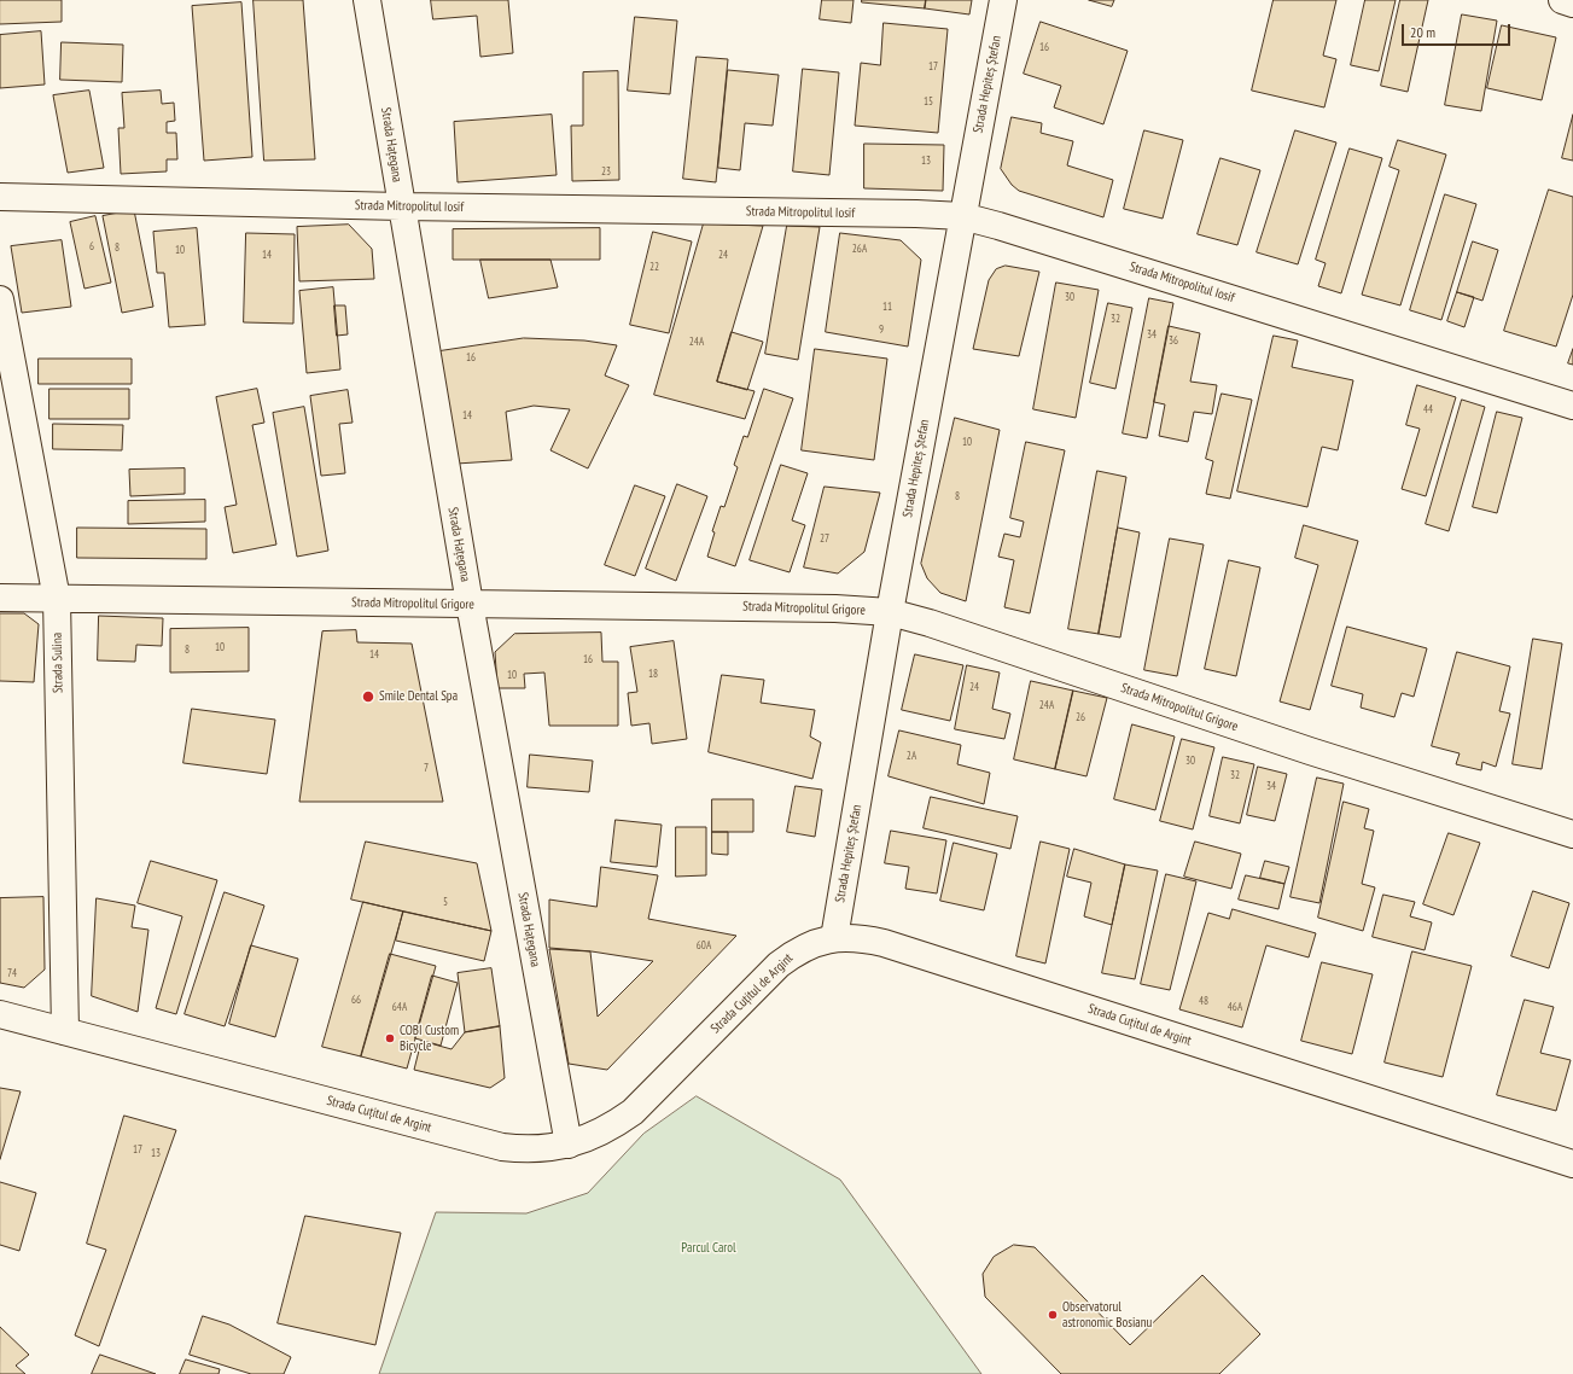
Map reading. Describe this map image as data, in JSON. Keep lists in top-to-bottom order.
{
  "streets": {
    "street": [
      "Strada Hepiteș Ștefan",
      "Strada Hațegana",
      "Strada Mitropolitul Iosif",
      "Strada Mitropolitul Grigore",
      "Strada Sulina",
      "Strada Cuțitul de Argint"
    ]
  },
  "crossings": [
    ["Strada Hepiteș Ștefan", "Strada Mitropolitul Iosif"],
    ["Strada Hepiteș Ștefan", "Strada Mitropolitul Grigore"],
    ["Strada Hepiteș Ștefan", "Strada Cuțitul de Argint"],
    ["Strada Hațegana", "Strada Mitropolitul Iosif"],
    ["Strada Hațegana", "Strada Mitropolitul Grigore"],
    ["Strada Hațegana", "Strada Cuțitul de Argint"],
    ["Strada Mitropolitul Grigore", "Strada Sulina"],
    ["Strada Sulina", "Strada Cuțitul de Argint"]
  ],
  "parks": ["Parcul Carol"],
  "places": ["Smile Dental Spa", "COBI Custom Bicycle", "Observatorul astronomic Bosianu"],
  "house_numbers": [
    "16",
    "17",
    "15",
    "13",
    "23",
    "6",
    "8",
    "26A",
    "10",
    "14",
    "24",
    "22",
    "30",
    "11",
    "32",
    "9",
    "34",
    "36",
    "24A",
    "16",
    "44",
    "14",
    "10",
    "8",
    "27",
    "10",
    "8",
    "14",
    "16",
    "18",
    "10",
    "24",
    "24A",
    "26",
    "2A",
    "30",
    "7",
    "32",
    "34",
    "5",
    "60A",
    "74",
    "66",
    "48",
    "64A",
    "46A",
    "17",
    "13"
  ],
  "scale_bar": "20 m"
}
